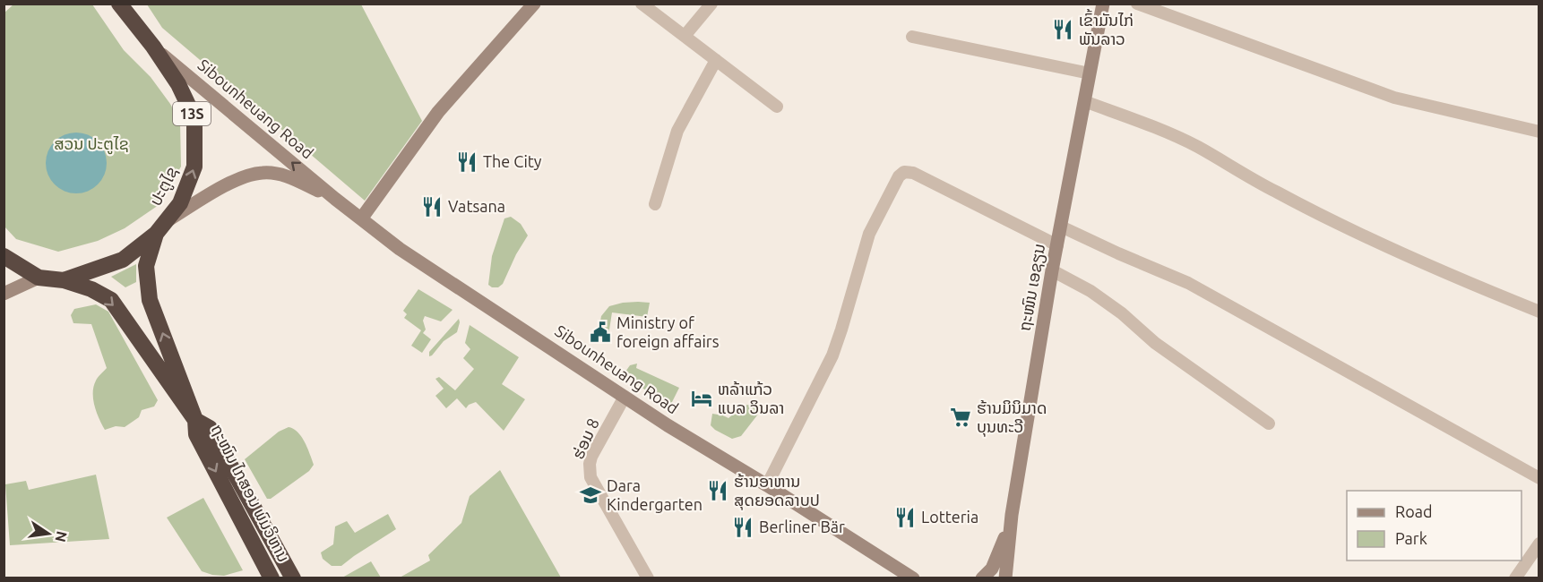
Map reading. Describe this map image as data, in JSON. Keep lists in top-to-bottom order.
{
  "streets": {
    "highway": ["13S", "ປະຕູໄຊ", "ຖະໜົນ ໄກສອນ ພົມວິຫານ"],
    "street": ["Sibounheuang Road", "ຖະໜົນ ເອຊຽນ", "ຮ່ອມ 8"]
  },
  "crossings": [
    ["Sibounheuang Road", "ປະຕູໄຊ"],
    ["Sibounheuang Road", "ຮ່ອມ 8"],
    ["13S", "ປະຕູໄຊ"],
    ["13S", "ຖະໜົນ ໄກສອນ ພົມວິຫານ"]
  ],
  "one_way": ["ປະຕູໄຊ"],
  "parks": ["ສວນ ປະຕູໄຊ"],
  "places": {
    "restaurant": [
      "ເຂົ້າມັນໄກ່ ພັນລາວ",
      "The City",
      "Vatsana",
      "ຮ້ານອາຫານ ສຸດຍອດລາບປ",
      "Lotteria",
      "Berliner Bär"
    ],
    "public building": ["Ministry of foreign affairs"],
    "hotel": ["ຫລ້າແກ້ວ ແບລ ວິນລາ"],
    "supermarket": ["ຮ້ານມິນິມາດ ບຸນທະວີ"],
    "school or university": ["Dara Kindergarten"]
  },
  "legend": ["Road", "Park"],
  "north": "right"
}
